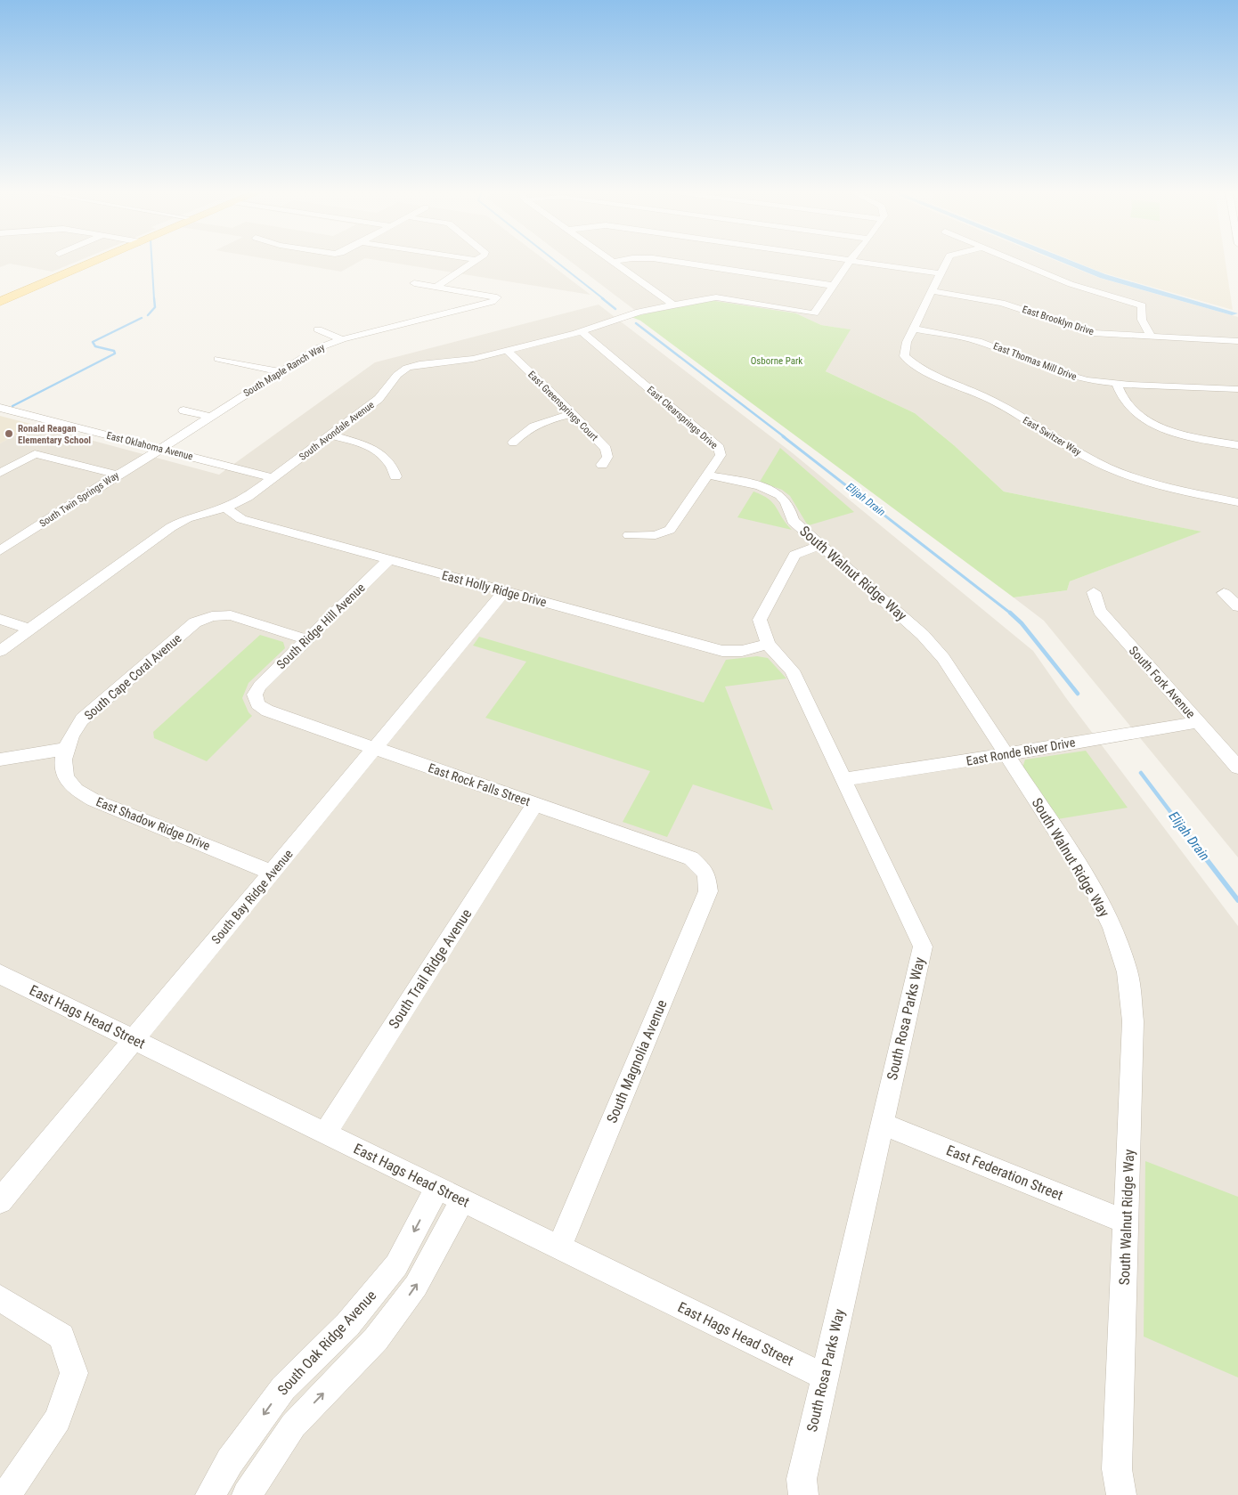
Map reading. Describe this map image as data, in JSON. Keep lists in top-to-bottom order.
{
  "streets": {
    "street": [
      "East Brooklyn Drive",
      "East Thomas Mill Drive",
      "South Maple Ranch Way",
      "East Greensprings Court",
      "East Clearsprings Drive",
      "South Avondale Avenue",
      "East Switzer Way",
      "East Oklahoma Avenue",
      "South Twin Springs Way",
      "South Walnut Ridge Way",
      "East Holly Ridge Drive",
      "South Ridge Hill Avenue",
      "South Cape Coral Avenue",
      "South Fork Avenue",
      "East Ronde River Drive",
      "East Rock Falls Street",
      "East Shadow Ridge Drive",
      "South Bay Ridge Avenue",
      "South Trail Ridge Avenue",
      "East Hags Head Street",
      "South Rosa Parks Way",
      "South Magnolia Avenue",
      "East Federation Street",
      "South Oak Ridge Avenue"
    ]
  },
  "crossings": [
    ["East Thomas Mill Drive", "East Switzer Way"],
    ["South Maple Ranch Way", "East Oklahoma Avenue"],
    ["South Maple Ranch Way", "South Twin Springs Way"],
    ["East Greensprings Court", "South Avondale Avenue"],
    ["East Clearsprings Drive", "South Avondale Avenue"],
    ["East Clearsprings Drive", "South Walnut Ridge Way"],
    ["South Avondale Avenue", "East Oklahoma Avenue"],
    ["South Avondale Avenue", "East Holly Ridge Drive"],
    ["East Oklahoma Avenue", "South Twin Springs Way"],
    ["South Walnut Ridge Way", "East Ronde River Drive"],
    ["South Walnut Ridge Way", "South Rosa Parks Way"],
    ["South Walnut Ridge Way", "East Federation Street"],
    ["East Holly Ridge Drive", "South Ridge Hill Avenue"],
    ["East Holly Ridge Drive", "South Bay Ridge Avenue"],
    ["East Holly Ridge Drive", "South Rosa Parks Way"],
    ["South Ridge Hill Avenue", "South Cape Coral Avenue"],
    ["South Ridge Hill Avenue", "East Rock Falls Street"],
    ["South Cape Coral Avenue", "East Shadow Ridge Drive"],
    ["South Fork Avenue", "East Ronde River Drive"],
    ["East Ronde River Drive", "South Rosa Parks Way"],
    ["East Rock Falls Street", "South Bay Ridge Avenue"],
    ["East Rock Falls Street", "South Trail Ridge Avenue"],
    ["East Rock Falls Street", "South Magnolia Avenue"],
    ["East Shadow Ridge Drive", "South Bay Ridge Avenue"],
    ["South Bay Ridge Avenue", "East Hags Head Street"],
    ["South Trail Ridge Avenue", "East Hags Head Street"],
    ["East Hags Head Street", "South Rosa Parks Way"],
    ["East Hags Head Street", "South Magnolia Avenue"],
    ["East Hags Head Street", "South Oak Ridge Avenue"],
    ["South Rosa Parks Way", "East Federation Street"]
  ],
  "water": ["Elijah Drain"],
  "parks": ["Osborne Park"],
  "places": ["Ronald Reagan Elementary School"]
}
